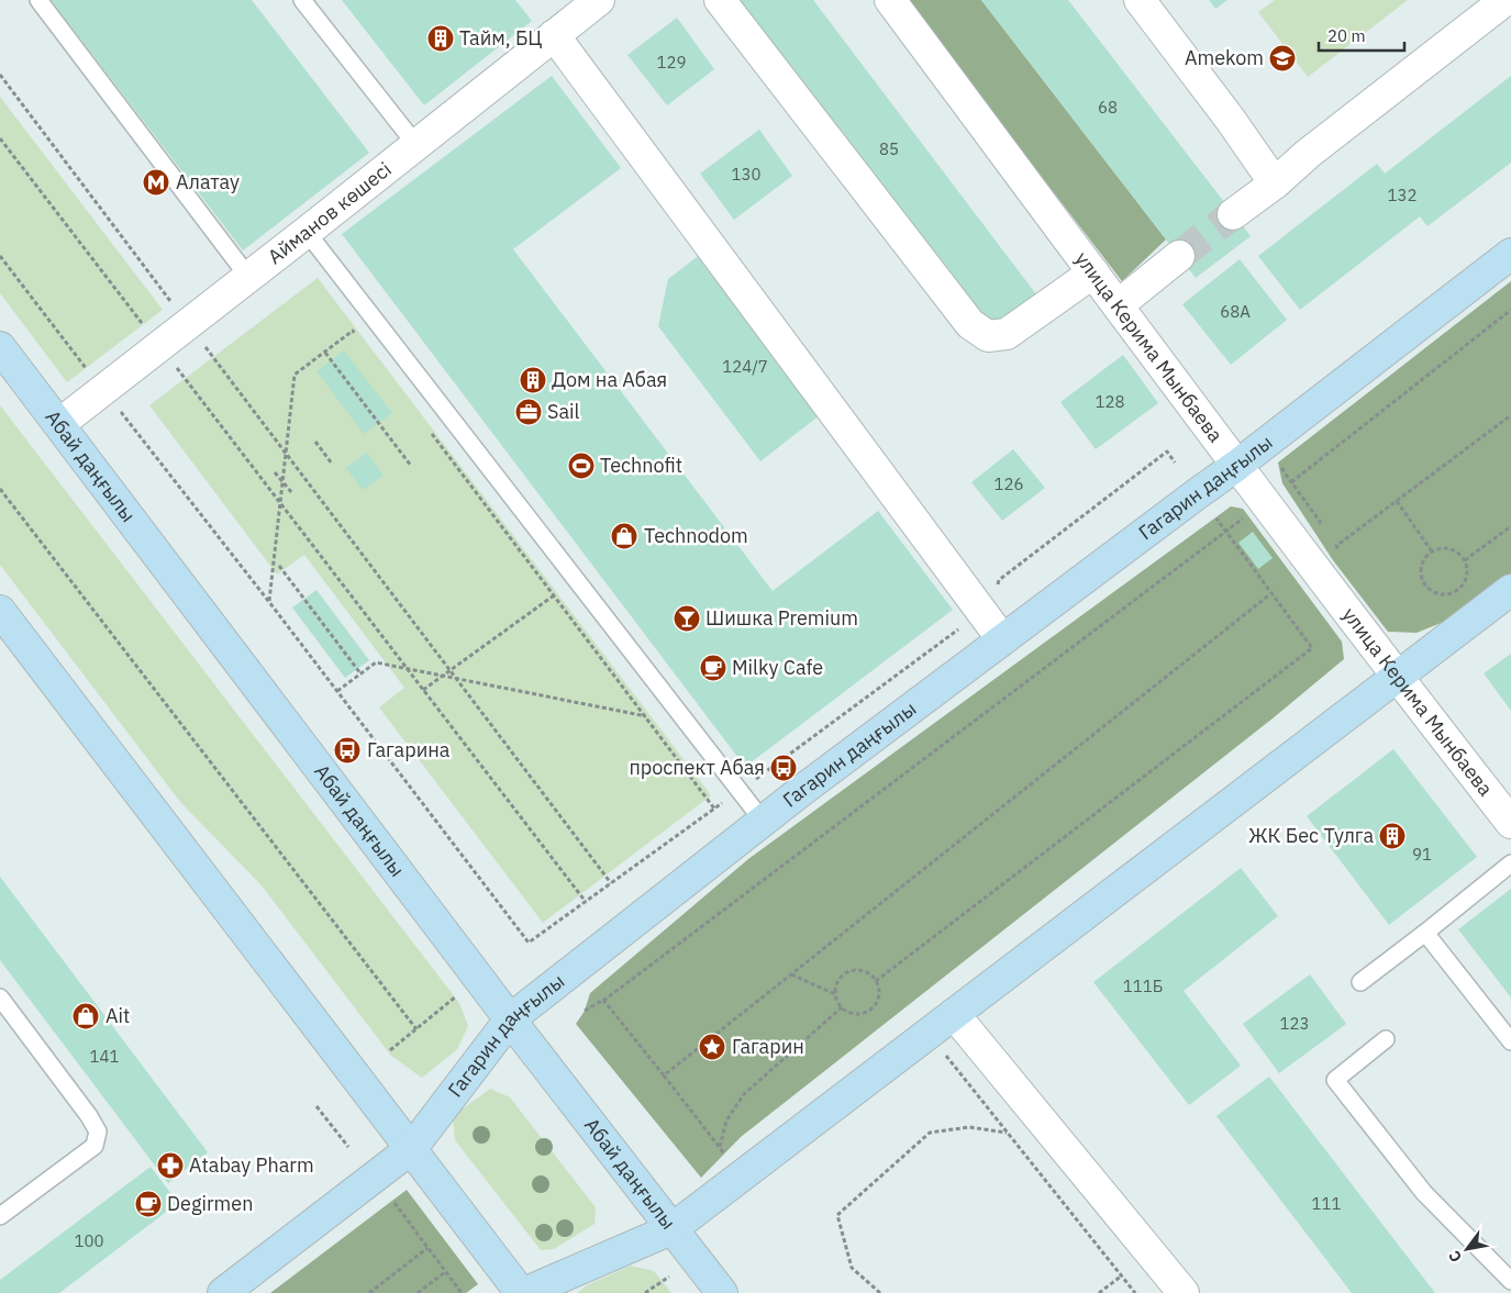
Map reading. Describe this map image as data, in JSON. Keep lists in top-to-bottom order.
{
  "streets": {
    "street": [
      "Айманов көшесі",
      "улица Керима Мынбаева",
      "Абай даңғылы",
      "Гагарин даңғылы"
    ]
  },
  "crossings": [
    ["Айманов көшесі", "Абай даңғылы"],
    ["улица Керима Мынбаева", "Гагарин даңғылы"],
    ["Абай даңғылы", "Гагарин даңғылы"]
  ],
  "places": {
    "building": ["Тайм, БЦ", "Дом на Абая", "ЖК Бес Тулга"],
    "school or university": ["Amekom"],
    "metro station": ["Алатау"],
    "office": ["Sail"],
    "sports": ["Technofit"],
    "shop": ["Technodom", "Ait"],
    "bar": ["Шишка Premium"],
    "cafe": ["Milky Cafe", "Degirmen"],
    "bus stop": ["Гагарина", "проспект Абая"],
    "place": ["Гагарин"],
    "pharmacy": ["Atabay Pharm"]
  },
  "house_numbers": [
    "129",
    "68",
    "85",
    "130",
    "132",
    "68А",
    "124/7",
    "128",
    "126",
    "91",
    "111Б",
    "123",
    "141",
    "111",
    "100"
  ],
  "scale_bar": "20 m",
  "north": "bottom left"
}
